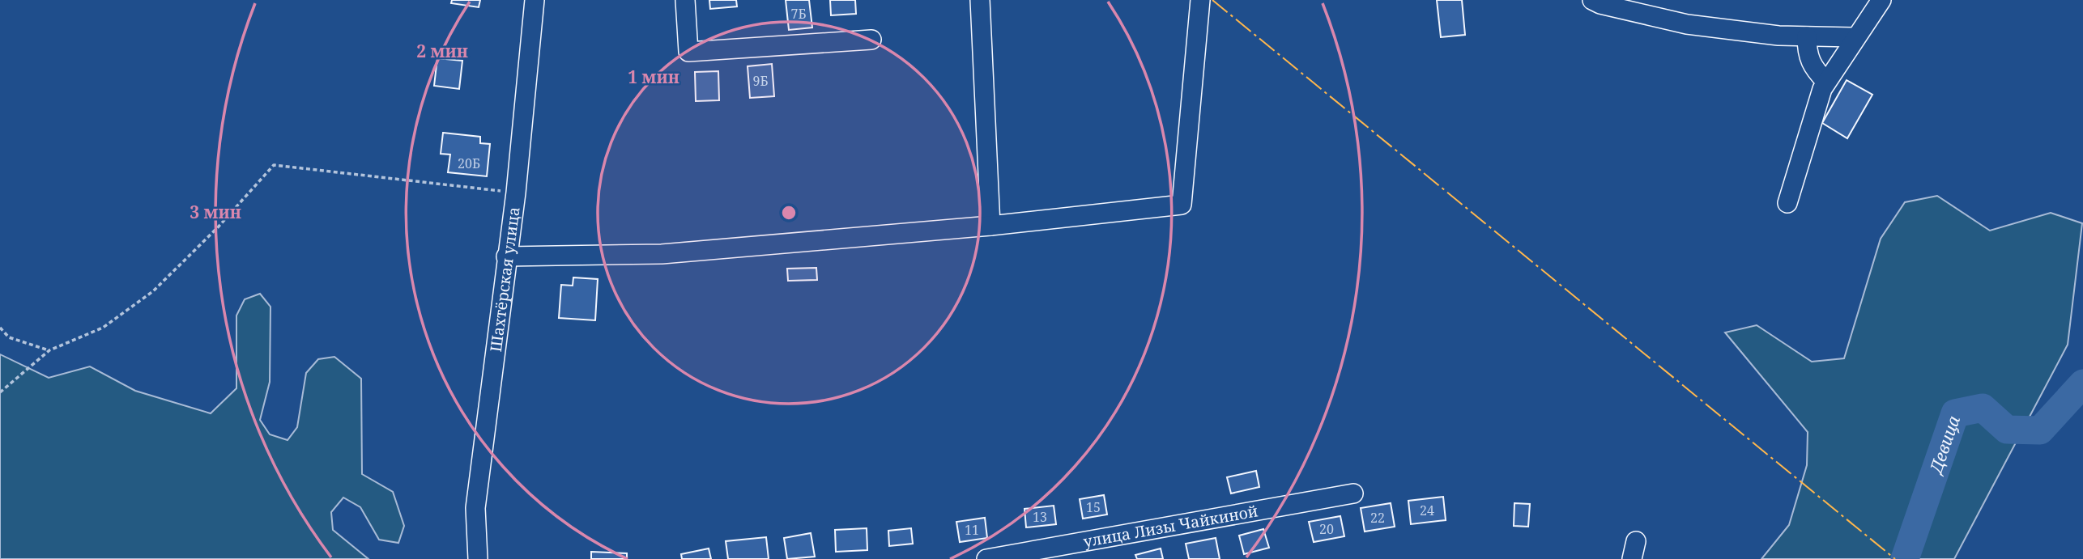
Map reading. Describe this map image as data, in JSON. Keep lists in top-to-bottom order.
{
  "streets": {
    "street": ["Шахтёрская улица", "улица Лизы Чайкиной"]
  },
  "water": ["Девица"],
  "house_numbers": [
    "7Б",
    "9Б",
    "20Б",
    "15",
    "24",
    "13",
    "22",
    "20",
    "11"
  ],
  "rings": ["2 мин", "1 мин", "3 мин"]
}
